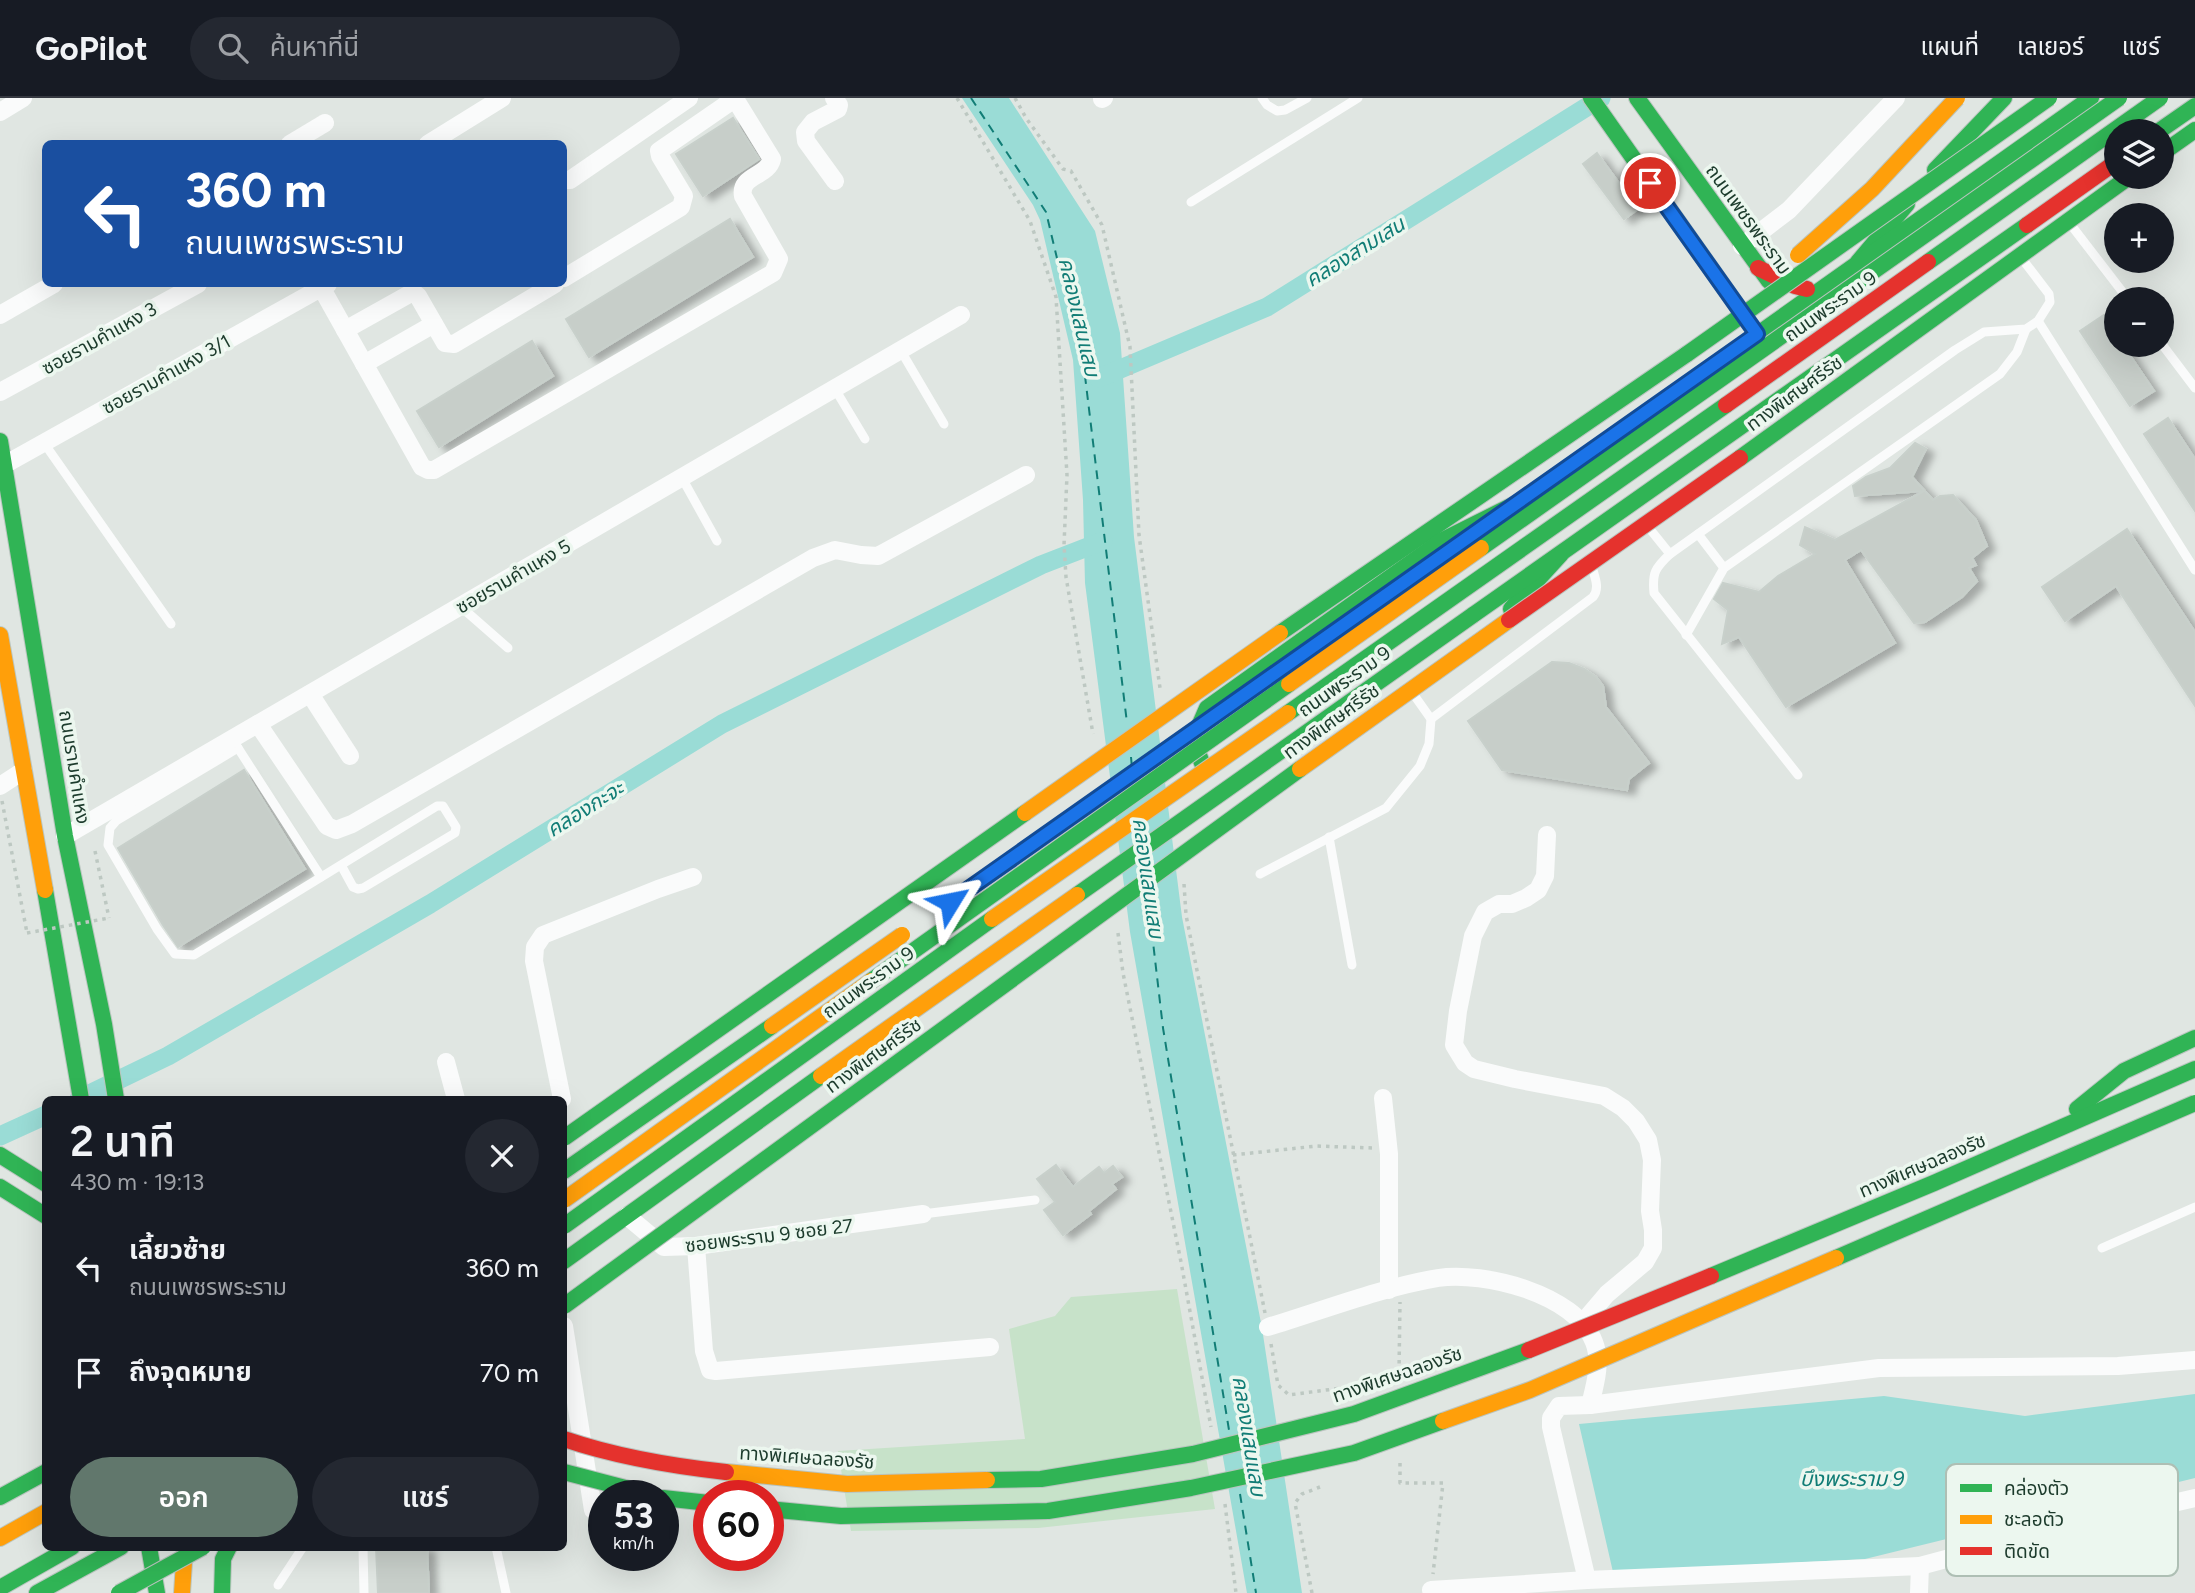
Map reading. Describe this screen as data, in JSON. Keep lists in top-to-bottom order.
{
  "streets": {
    "main road": [
      "ถนนเพชรพระราม",
      "ถนนพระราม 9",
      "ทางพิเศษศรีรัช",
      "ถนนรามคำแหง",
      "ทางพิเศษฉลองรัช"
    ],
    "street": [
      "ซอยรามคำแหง 3",
      "ซอยรามคำแหง 3/1",
      "ซอยรามคำแหง 5",
      "ซอยพระราม 9 ซอย 27"
    ]
  },
  "crossings": [
    ["ถนนเพชรพระราม", "ถนนพระราม 9"],
    ["ถนนพระราม 9", "ซอยพระราม 9 ซอย 27"],
    ["ซอยรามคำแหง 3/1", "ถนนรามคำแหง"],
    ["ซอยรามคำแหง 5", "ถนนรามคำแหง"]
  ],
  "water": [
    "คลองสามเสน",
    "คลองแสนแสบ",
    "คลองกะจะ",
    "บึงพระราม 9"
  ],
  "legend": ["คล่องตัว", "ชะลอตัว", "ติดขัด"],
  "page": {
    "header": "GoPilot",
    "search": "ค้นหาที่นี่",
    "nav": ["แผนที่", "เลเยอร์", "แชร์"],
    "map_buttons": ["+", "−"],
    "turn": ["360 m", "ถนนเพชรพระราม"],
    "heading": ["2 นาที", "430 m · 19:13"],
    "list": [
      {
        "name": "เลี้ยวซ้าย",
        "note": "ถนนเพชรพระราม",
        "value": "360 m"
      },
      {
        "name": "ถึงจุดหมาย",
        "value": "70 m"
      }
    ],
    "buttons": ["ออก", "แชร์"],
    "speed": "53 km/h",
    "limit": "60"
  }
}
